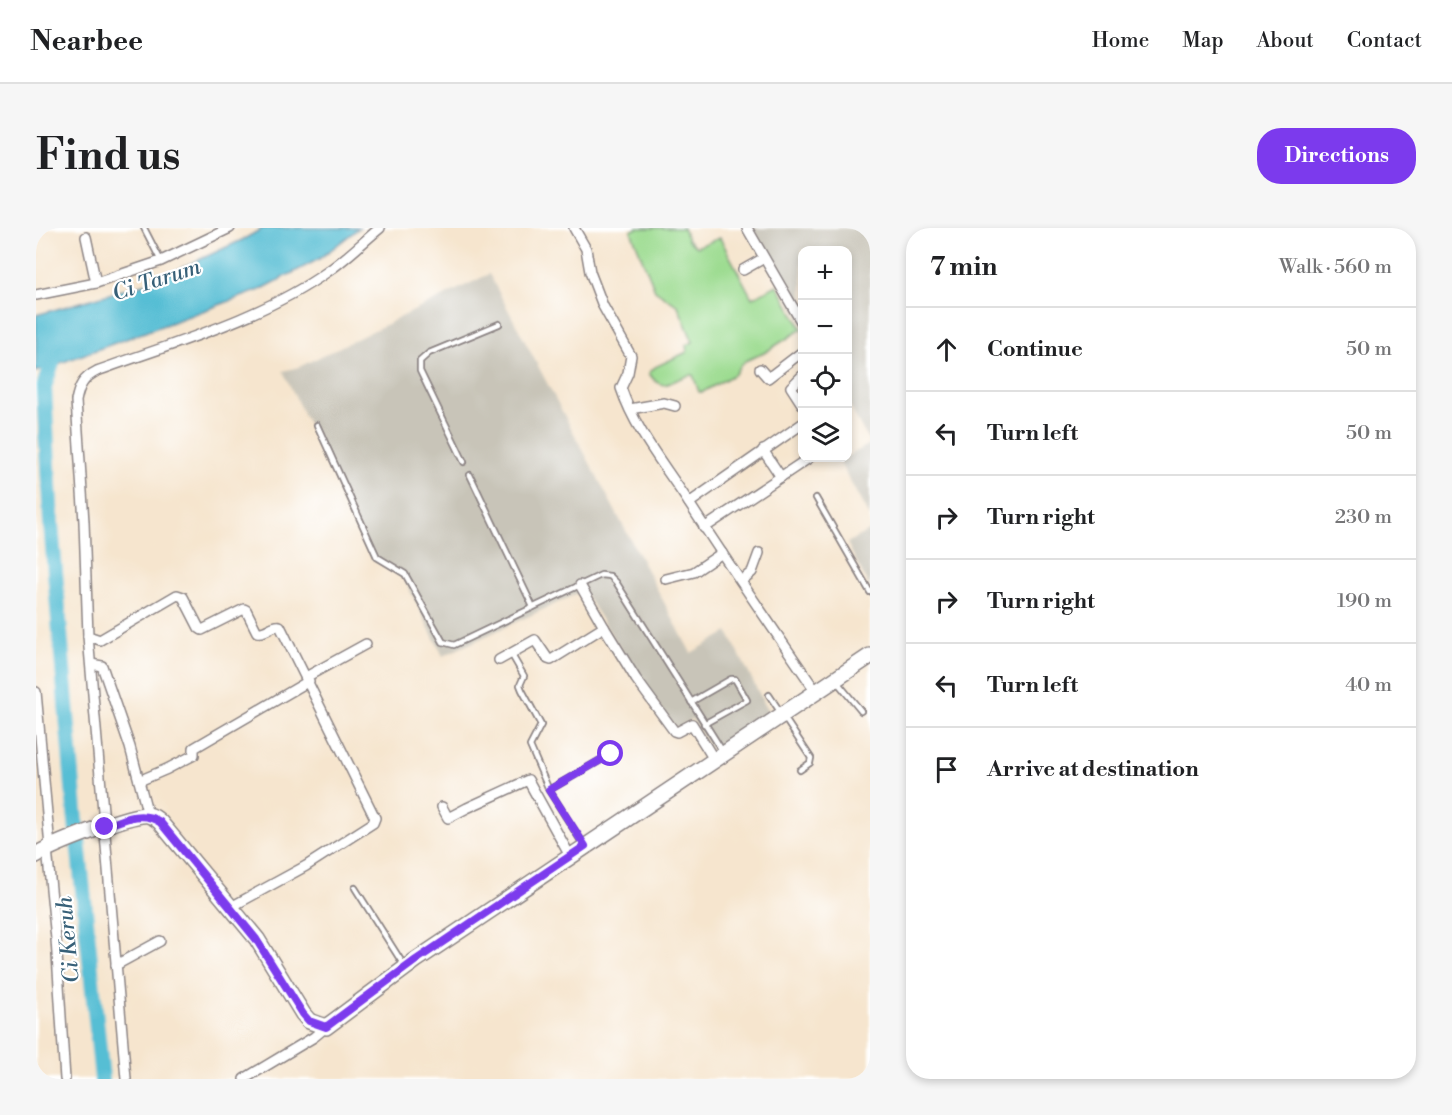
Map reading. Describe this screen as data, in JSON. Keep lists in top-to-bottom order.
{
  "water": ["Ci Tarum", "Ci Keruh"],
  "page": {
    "header": "Nearbee",
    "nav": [
      "Home",
      "Map",
      "About",
      "Contact"
    ],
    "buttons": "Directions",
    "title": "Find us",
    "heading": ["7 min", "Walk · 560 m"],
    "map_buttons": ["+", "−"],
    "list": [
      ["Continue", "50 m"],
      ["Turn left", "50 m"],
      ["Turn right", "230 m"],
      ["Turn right", "190 m"],
      ["Turn left", "40 m"],
      "Arrive at destination"
    ]
  }
}
